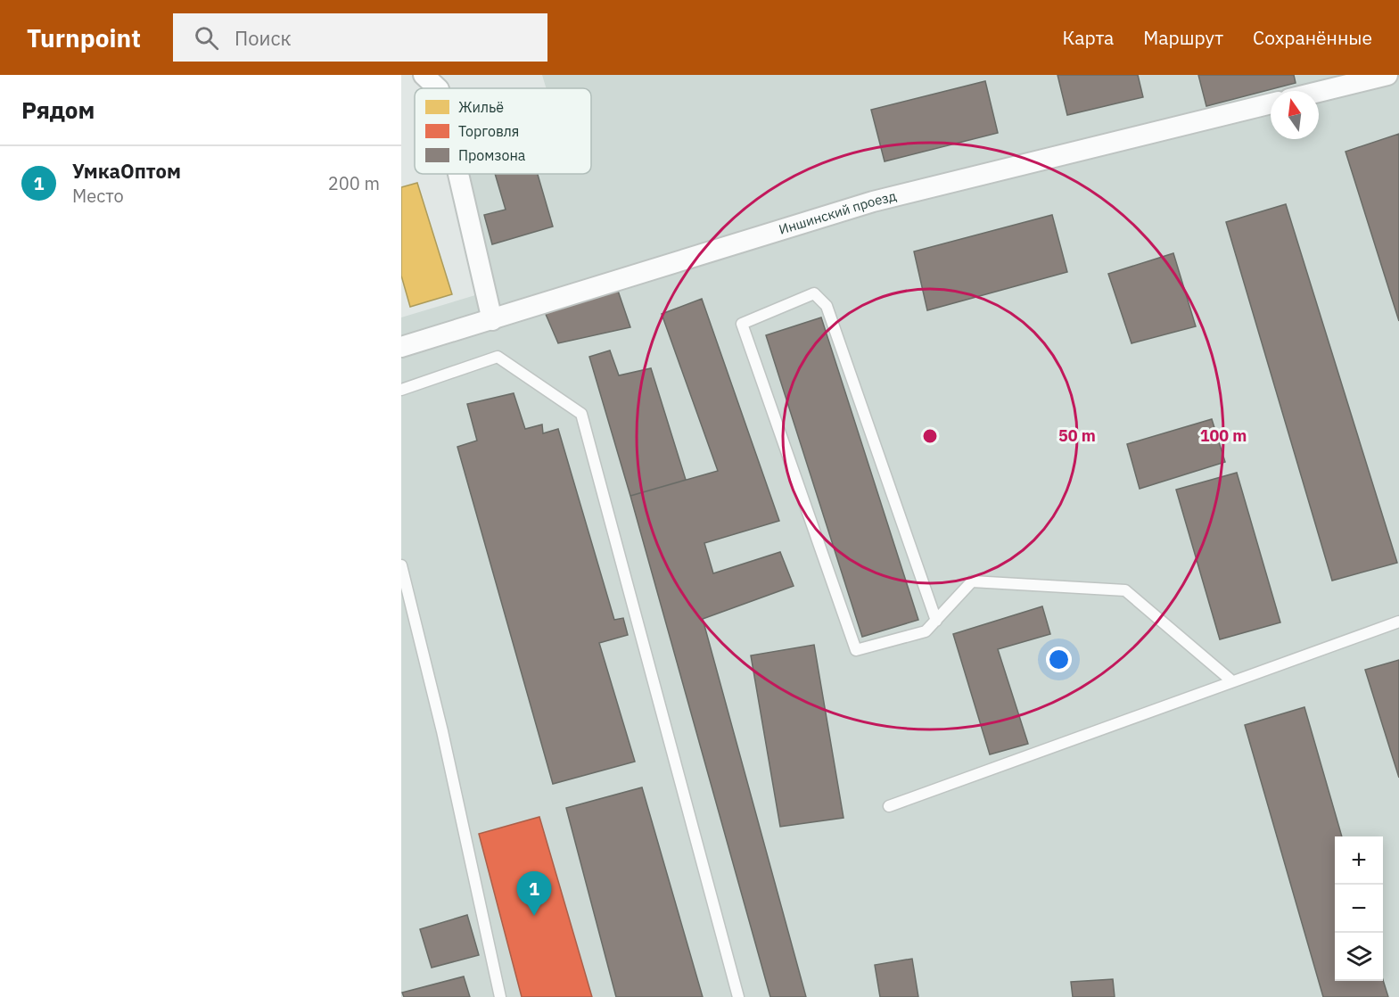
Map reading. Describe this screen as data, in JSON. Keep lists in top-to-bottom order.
{
  "streets": {
    "street": ["Иншинский проезд"]
  },
  "legend": ["Жильё", "Торговля", "Промзона"],
  "north": "top",
  "page": {
    "header": "Turnpoint",
    "search": "Поиск",
    "nav": ["Карта", "Маршрут", "Сохранённые"],
    "heading": "Рядом",
    "list": [
      {
        "mark": "1",
        "name": "УмкаОптом",
        "note": "Место",
        "value": "200 m"
      }
    ],
    "map_buttons": ["+", "−"],
    "pins": "1"
  },
  "rings": ["50 m", "100 m"]
}
